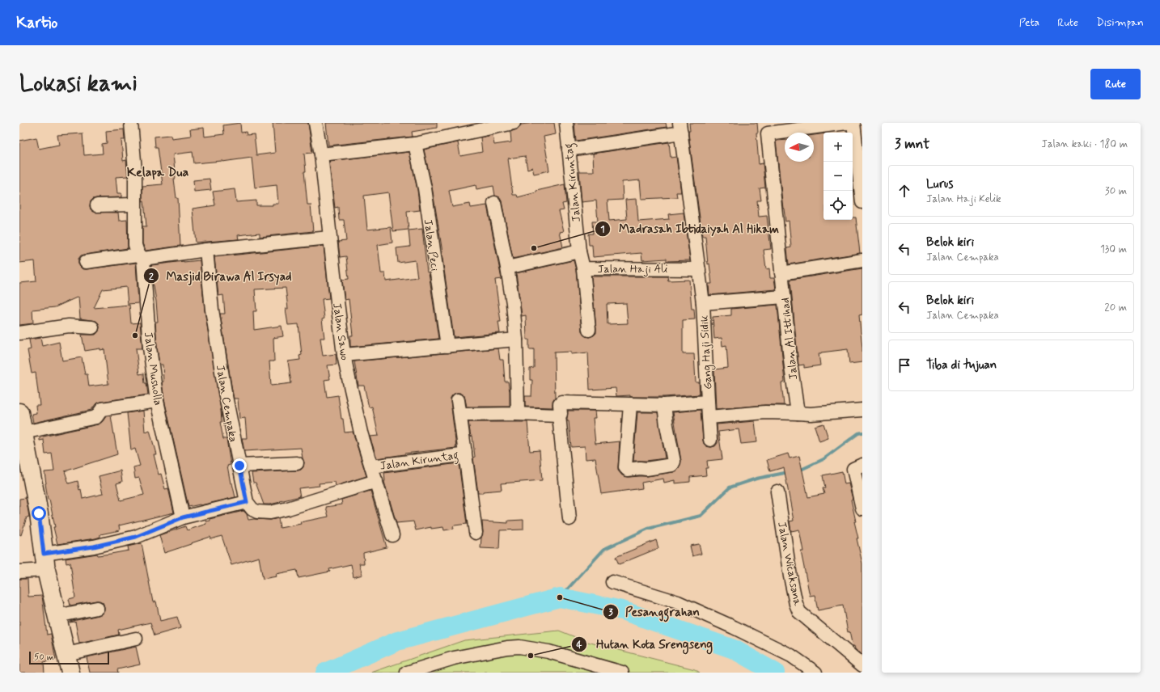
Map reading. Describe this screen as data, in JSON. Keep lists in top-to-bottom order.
{
  "streets": {
    "street": [
      "Jalan Kiruntag",
      "Jalan Peci",
      "Jalan Haji Ali",
      "Jalan Sawo",
      "Jalan Al Ittihad",
      "Gang Haji Sidik",
      "Jalan Musholla",
      "Jalan Cempaka",
      "Jalan Wicaksana"
    ]
  },
  "crossings": [
    ["Jalan Kiruntag", "Jalan Haji Ali"],
    ["Jalan Kiruntag", "Jalan Sawo"]
  ],
  "districts": ["Kelapa Dua"],
  "places": [
    "Madrasah Ibtidaiyah Al Hikam",
    "Masjid Birawa Al Irsyad",
    "Pesanggrahan",
    "Hutan Kota Srengseng"
  ],
  "scale_bar": "50 m",
  "north": "left",
  "page": {
    "header": "Kartio",
    "nav": ["Peta", "Rute", "Disimpan"],
    "buttons": "Rute",
    "title": "Lokasi kami",
    "heading": ["3 mnt", "Jalan kaki · 180 m"],
    "map_buttons": ["+", "−"],
    "list": [
      ["Lurus", "Jalan Haji Kelik", "30 m"],
      ["Belok kiri", "Jalan Cempaka", "130 m"],
      ["Belok kiri", "Jalan Cempaka", "20 m"],
      "Tiba di tujuan"
    ],
    "scale": "50 m"
  }
}
